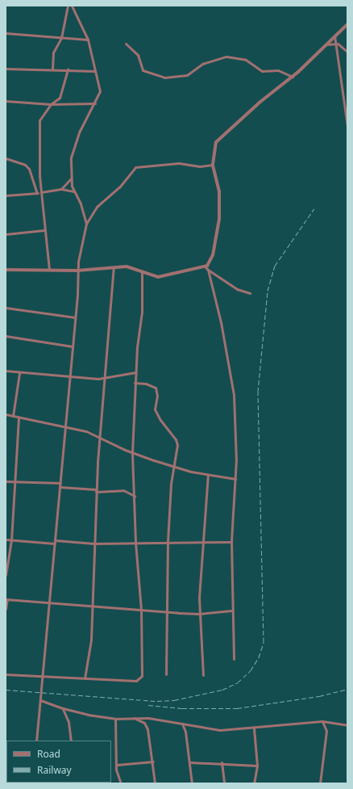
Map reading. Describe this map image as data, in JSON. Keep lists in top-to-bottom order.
{
  "legend": ["Road", "Railway"]
}
